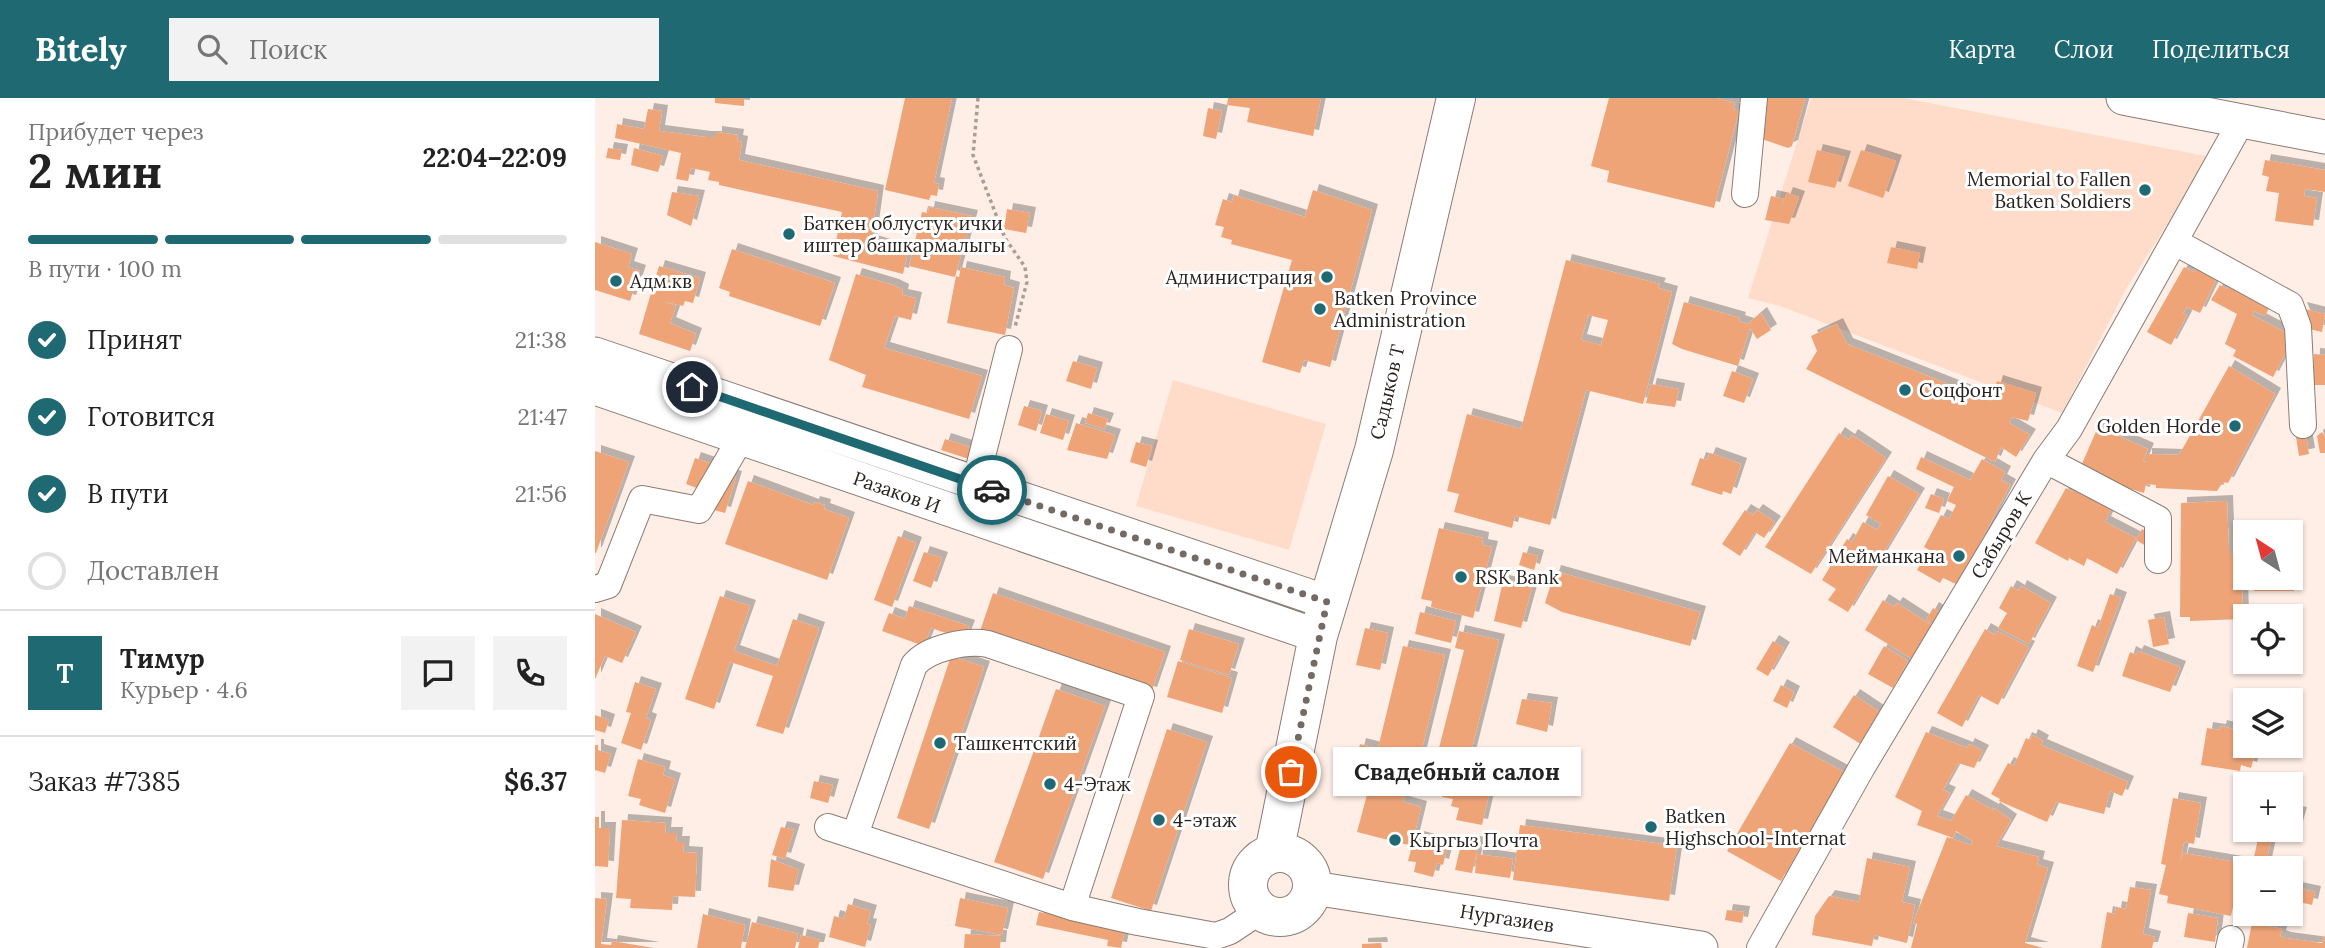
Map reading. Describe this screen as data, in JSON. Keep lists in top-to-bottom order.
{
  "streets": {
    "highway": ["Садыков Т"],
    "main road": ["Разаков И", "Нургазиев"],
    "street": ["Сабыров К"]
  },
  "crossings": [
    ["Садыков Т", "Разаков И"],
    ["Садыков Т", "Нургазиев"]
  ],
  "places": [
    "Memorial to Fallen Batken Soldiers",
    "Баткен облустук ички иштер башкармалыгы",
    "Администрация",
    "Адм.кв",
    "Batken Province Administration",
    "Соцфонт",
    "Golden Horde",
    "Мейманкана",
    "RSK Bank",
    "Ташкентский",
    "Cвадебный салон",
    "4-Этаж",
    "4-этаж",
    "Batken Highschool-Internat",
    "Кыргыз Почта"
  ],
  "north": "top left",
  "page": {
    "header": "Bitely",
    "search": "Поиск",
    "nav": ["Карта", "Слои", "Поделиться"],
    "heading": ["2 мин", "Прибудет через", "22:04–22:09"],
    "panel": [
      "Тимур",
      "Курьер · 4.6",
      "Заказ #7385",
      "$6.37"
    ],
    "bar": "В пути · 100 m",
    "list": [
      ["Принят", "21:38"],
      ["Готовится", "21:47"],
      ["В пути", "21:56"],
      "Доставлен"
    ],
    "map_buttons": ["+", "−"],
    "round": "Т",
    "bubble": "Cвадебный салон"
  }
}
